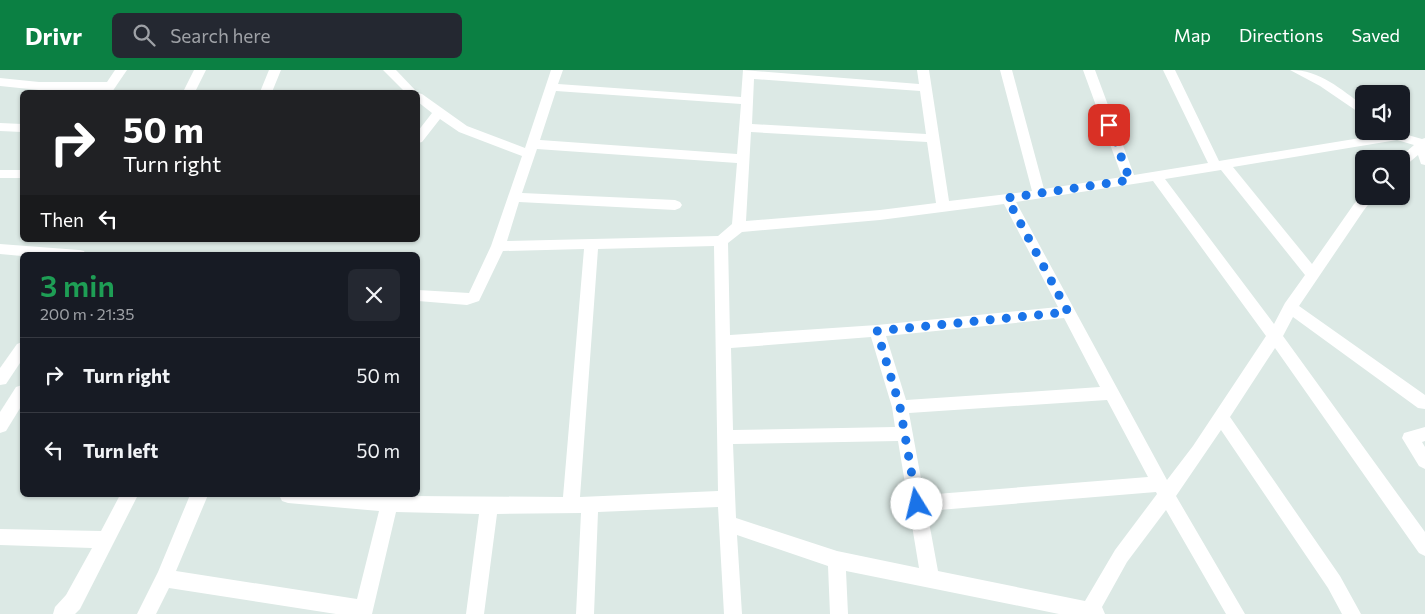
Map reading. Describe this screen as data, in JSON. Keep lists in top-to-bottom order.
{
  "page": {
    "header": "Drivr",
    "search": "Search here",
    "nav": ["Map", "Directions", "Saved"],
    "turn": ["50 m", "Turn right"],
    "then": "Then",
    "heading": ["3 min", "200 m · 21:35"],
    "list": [
      {
        "name": "Turn right",
        "value": "50 m"
      },
      {
        "name": "Turn left",
        "value": "50 m"
      }
    ]
  }
}
